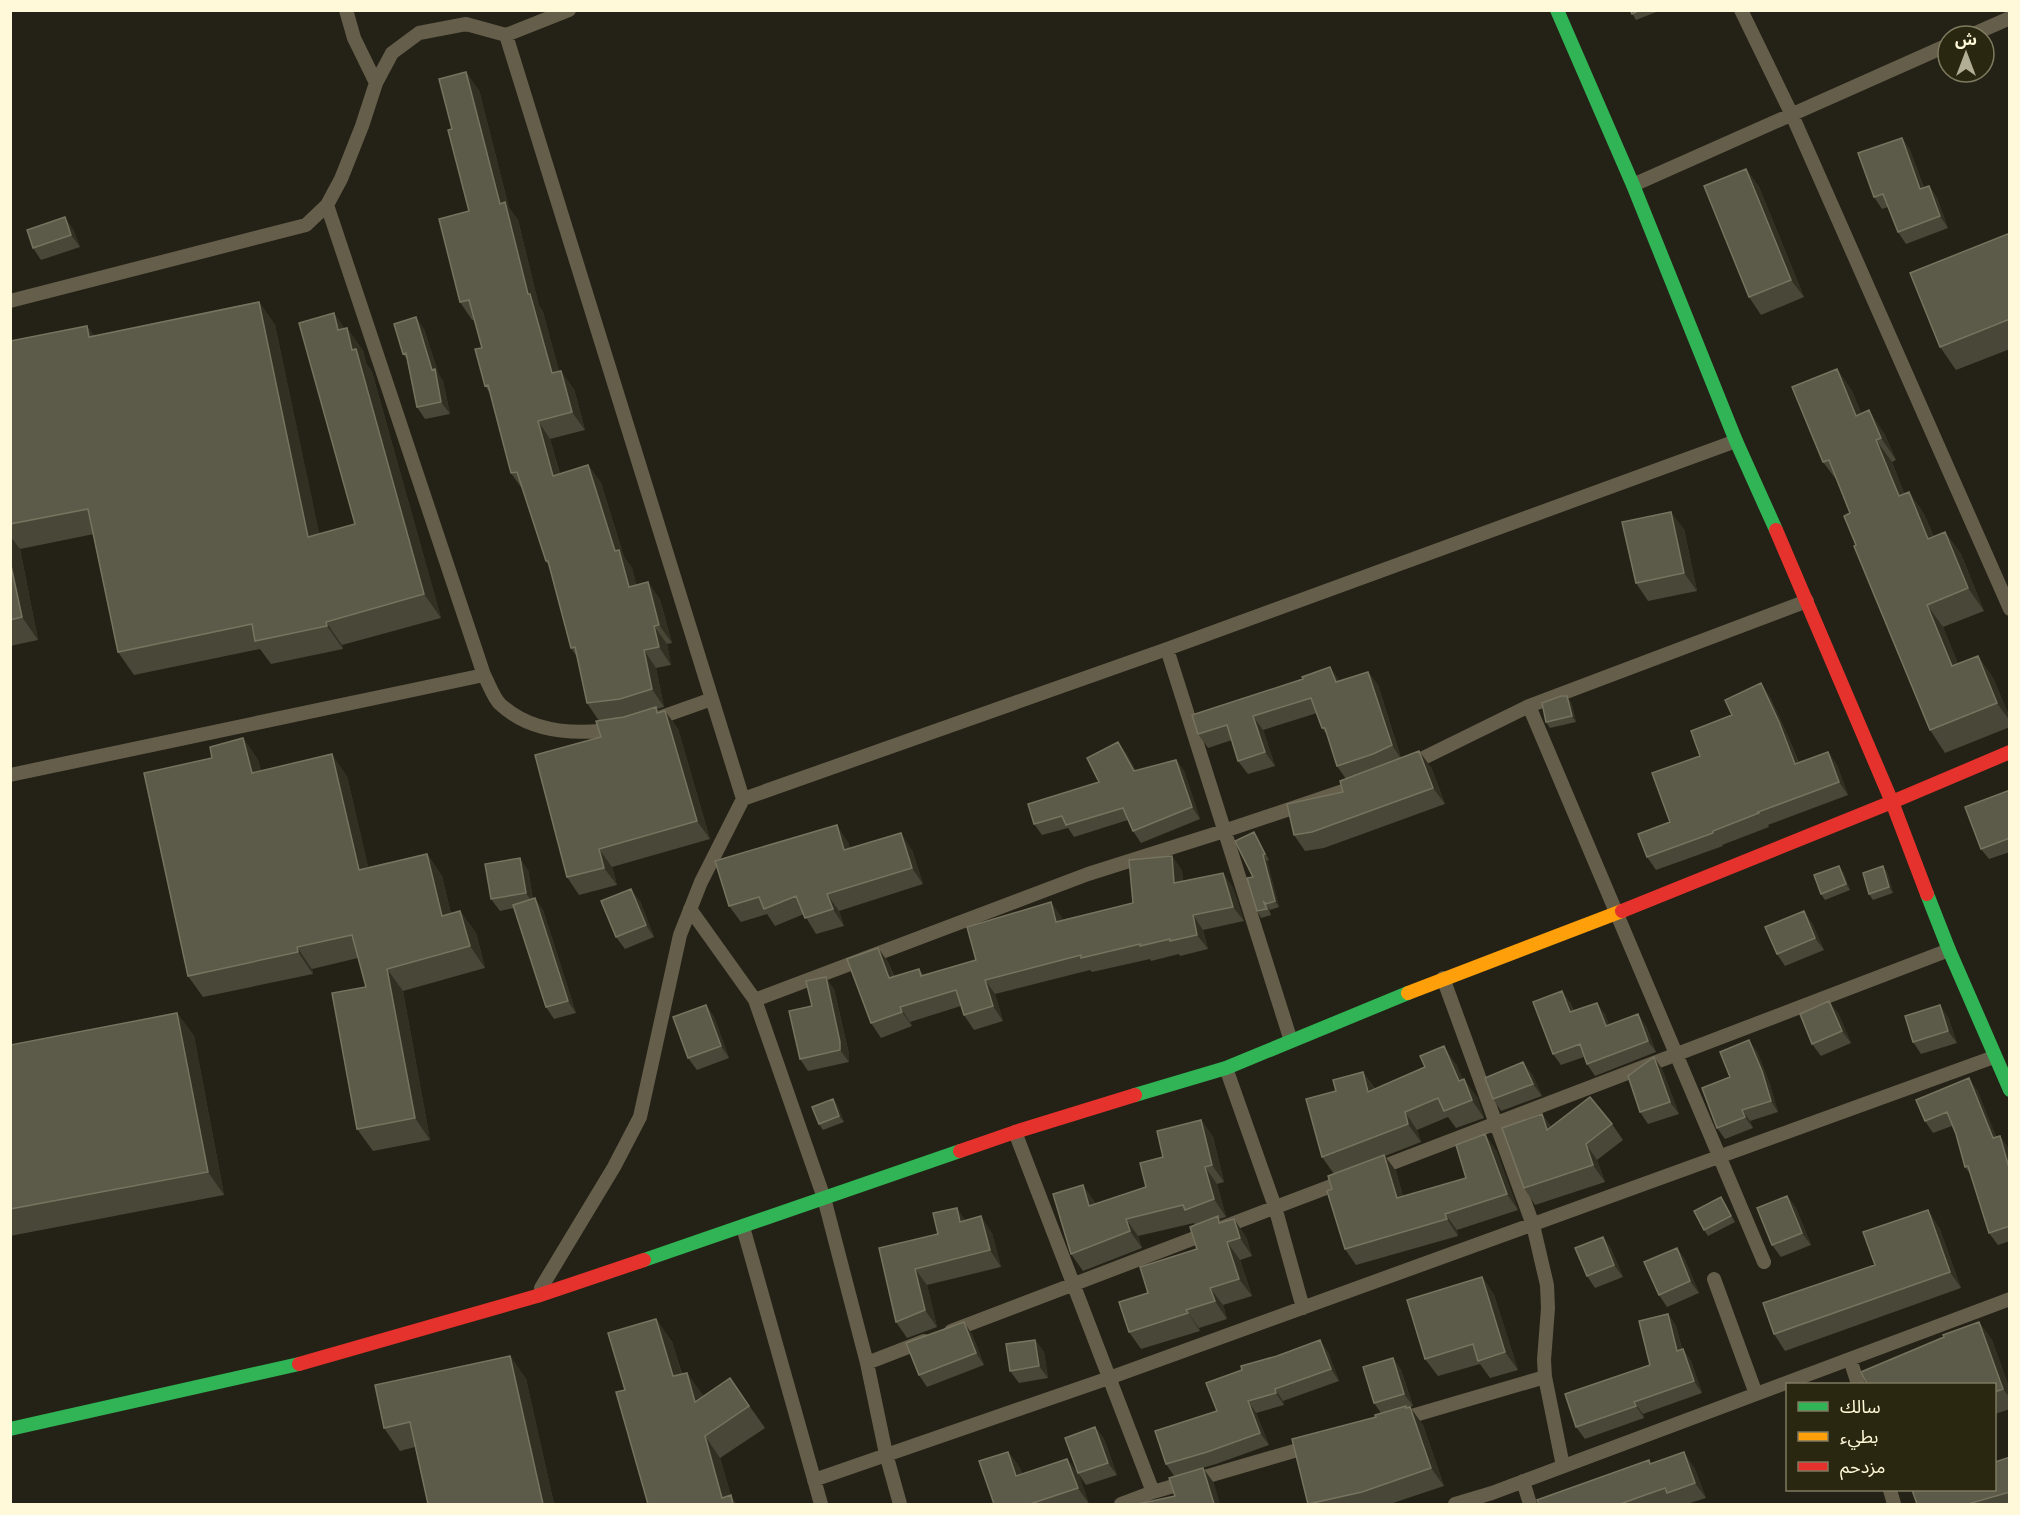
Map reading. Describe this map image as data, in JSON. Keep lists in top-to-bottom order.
{
  "legend": ["سالك", "بطيء", "مزدحم"],
  "north": "top"
}
